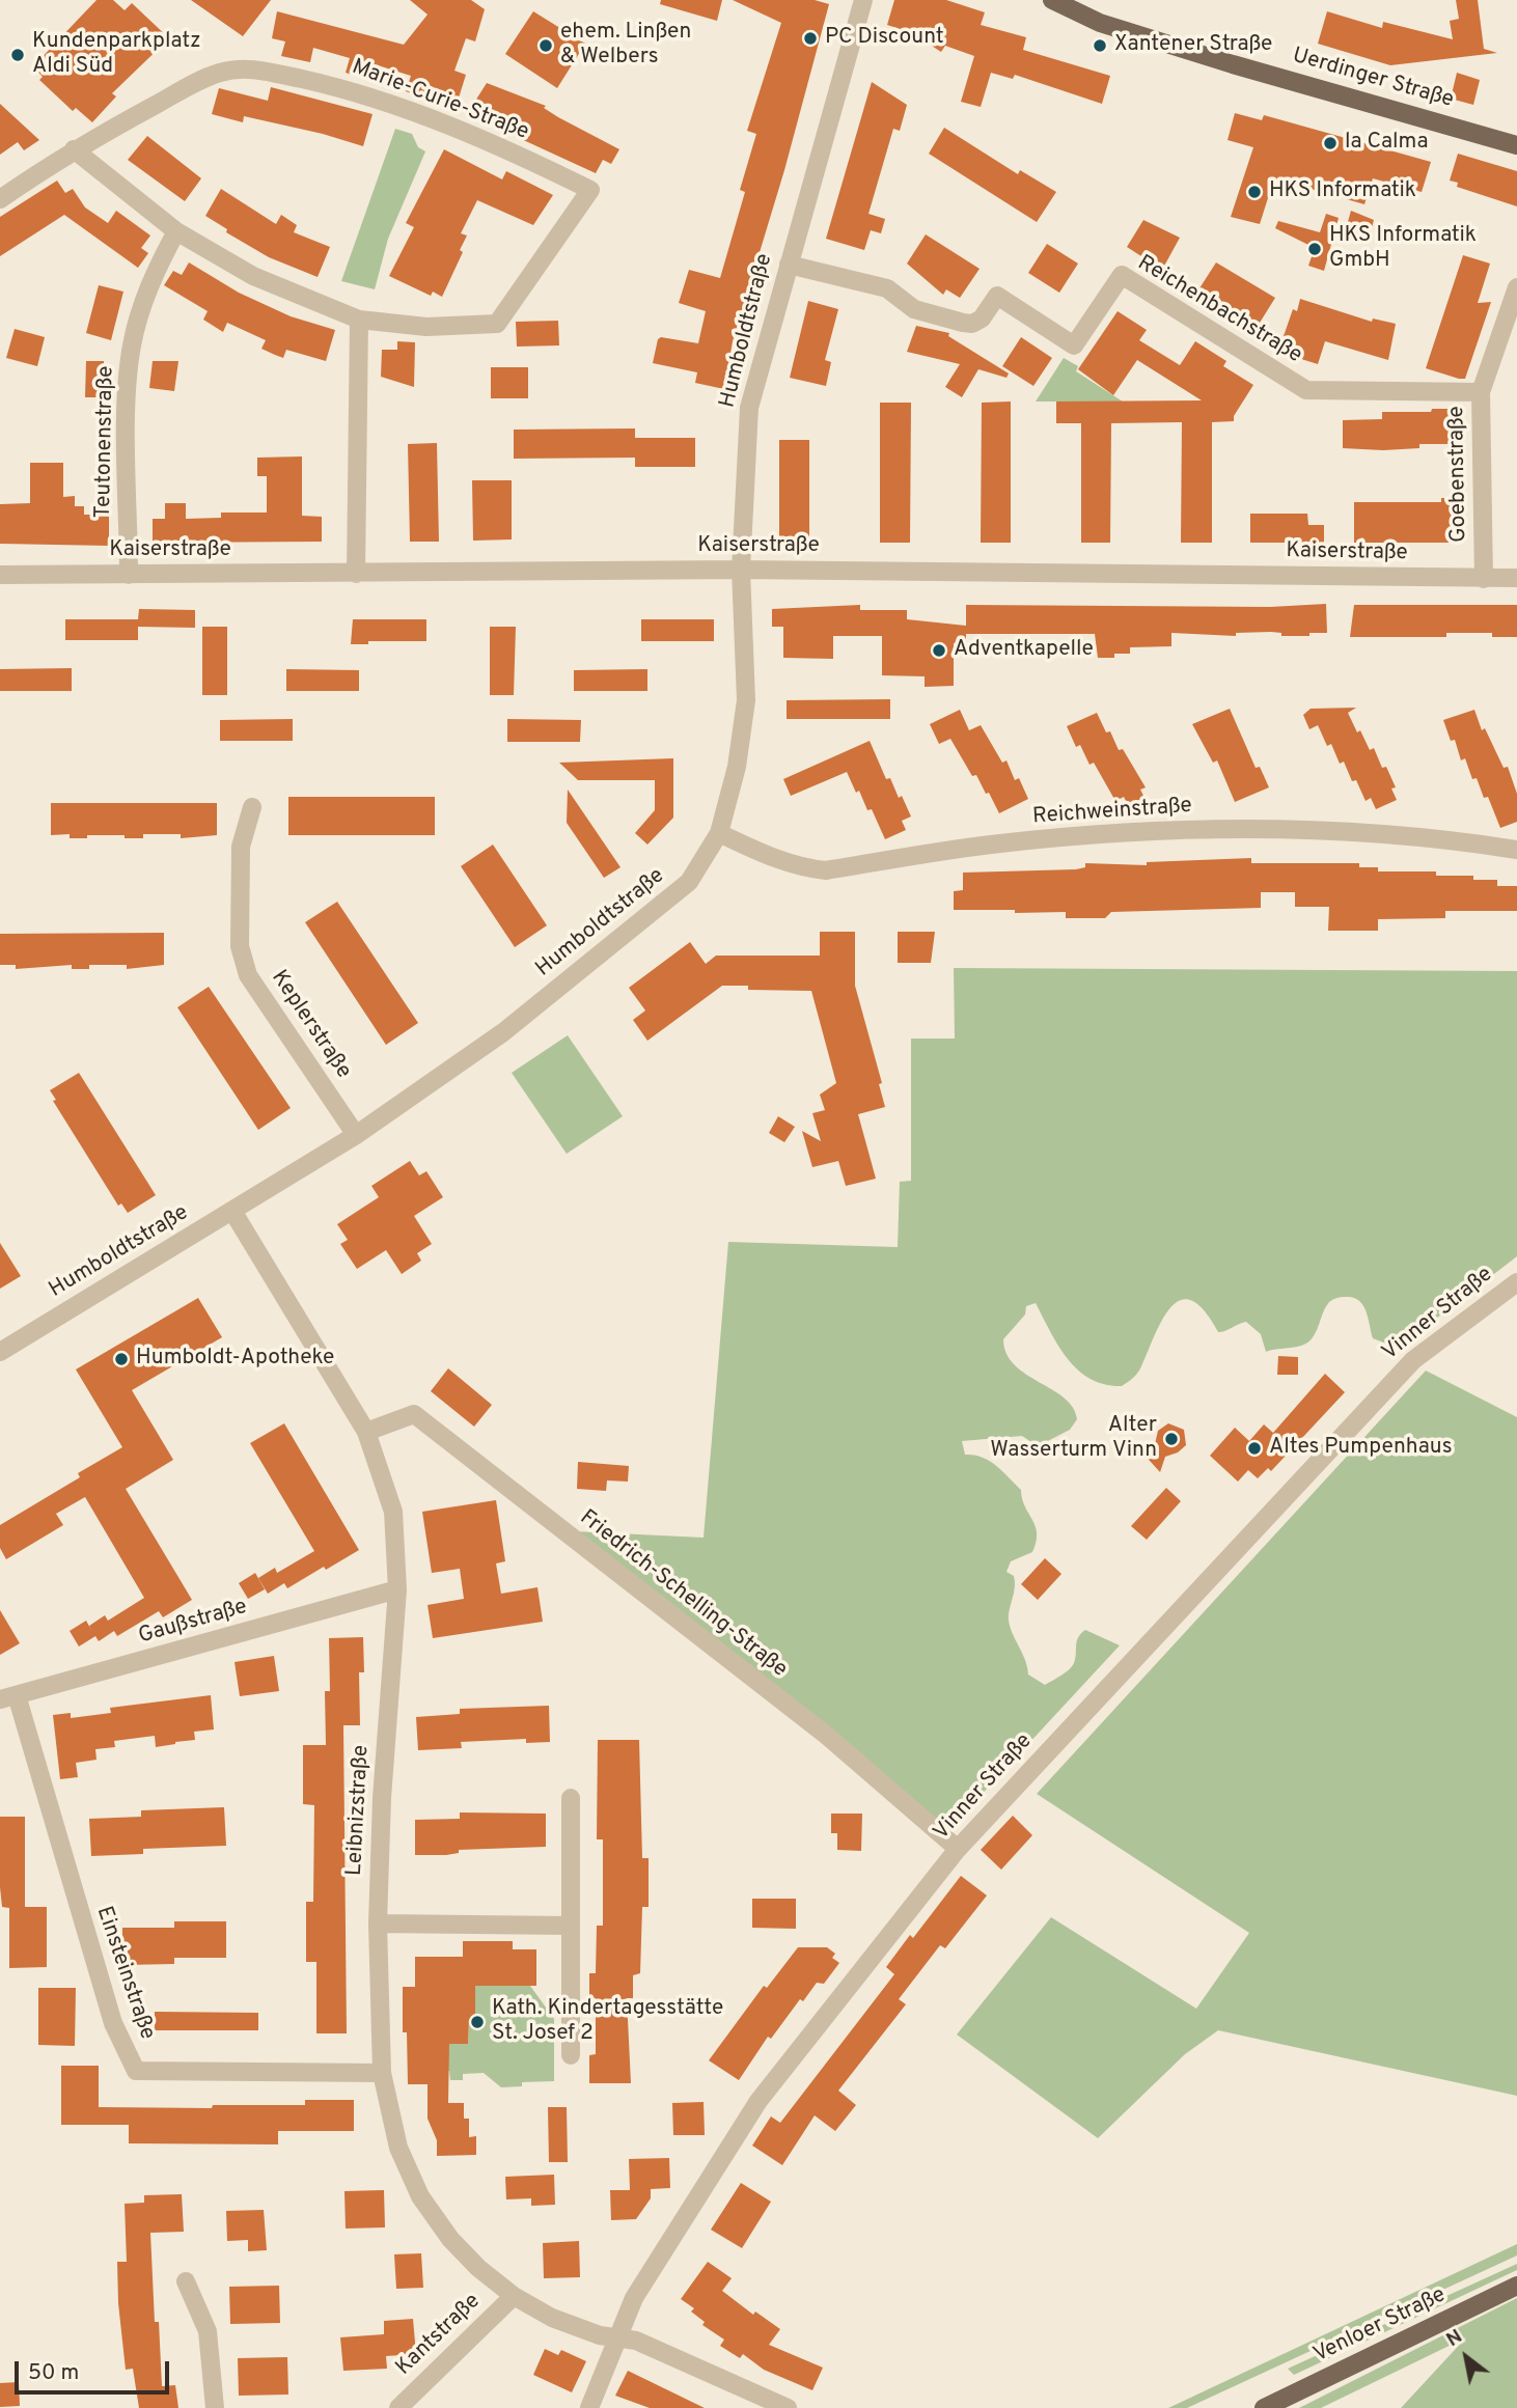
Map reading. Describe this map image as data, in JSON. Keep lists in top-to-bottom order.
{
  "streets": {
    "main road": ["Uerdinger Straße", "Venloer Straße"],
    "street": [
      "Marie-Curie-Straße",
      "Reichenbachstraße",
      "Humboldtstraße",
      "Teutonenstraße",
      "Goebenstraße",
      "Kaiserstraße",
      "Reichweinstraße",
      "Keplerstraße",
      "Vinner Straße",
      "Friedrich-Schelling-Straße",
      "Gaußstraße",
      "Leibnizstraße",
      "Einsteinstraße",
      "Kantstraße"
    ]
  },
  "crossings": [
    ["Reichenbachstraße", "Humboldtstraße"],
    ["Reichenbachstraße", "Goebenstraße"],
    ["Humboldtstraße", "Kaiserstraße"],
    ["Humboldtstraße", "Reichweinstraße"],
    ["Humboldtstraße", "Keplerstraße"],
    ["Humboldtstraße", "Leibnizstraße"],
    ["Teutonenstraße", "Kaiserstraße"],
    ["Goebenstraße", "Kaiserstraße"],
    ["Vinner Straße", "Friedrich-Schelling-Straße"],
    ["Vinner Straße", "Leibnizstraße"],
    ["Friedrich-Schelling-Straße", "Leibnizstraße"],
    ["Gaußstraße", "Leibnizstraße"],
    ["Gaußstraße", "Einsteinstraße"],
    ["Leibnizstraße", "Einsteinstraße"],
    ["Leibnizstraße", "Kantstraße"]
  ],
  "places": [
    "PC Discount",
    "ehem. Linßen & Welbers",
    "Xantener Straße",
    "Kundenparkplatz Aldi Süd",
    "la Calma",
    "HKS Informatik",
    "HKS Informatik GmbH",
    "Adventkapelle",
    "Humboldt-Apotheke",
    "Alter Wasserturm Vinn",
    "Altes Pumpenhaus",
    "Kath. Kindertagesstätte St. Josef 2"
  ],
  "scale_bar": "50 m",
  "north": "top left"
}
